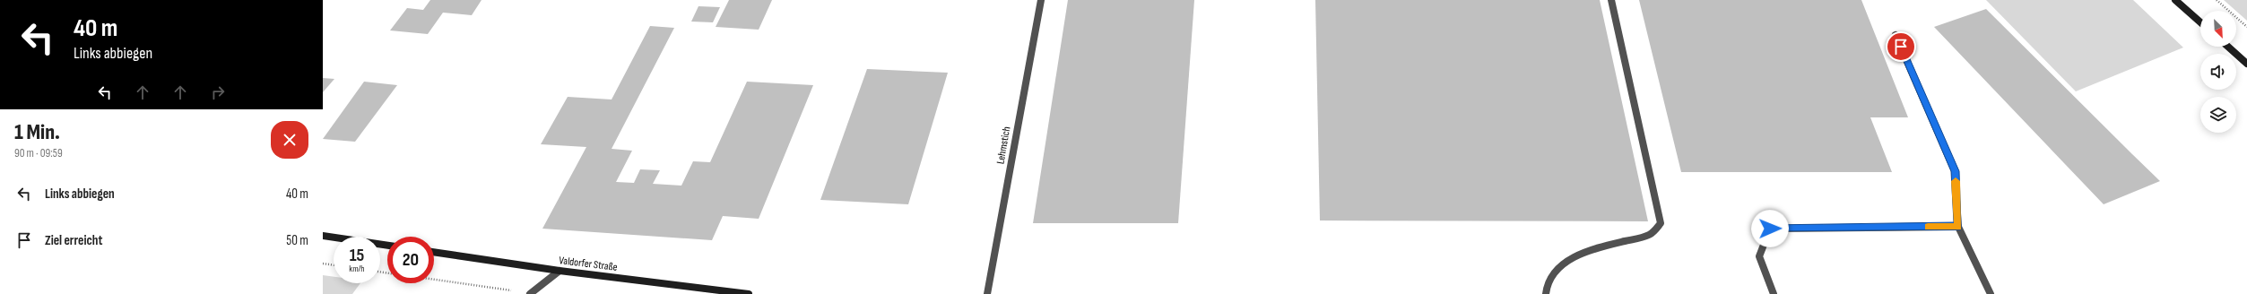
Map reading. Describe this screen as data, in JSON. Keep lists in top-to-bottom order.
{
  "streets": {
    "street": ["Lehmstich", "Valdorfer Straße"]
  },
  "north": "bottom right",
  "page": {
    "turn": ["40 m", "Links abbiegen"],
    "heading": ["1 Min.", "90 m · 09:59"],
    "list": [
      {
        "name": "Links abbiegen",
        "value": "40 m"
      },
      {
        "name": "Ziel erreicht",
        "value": "50 m"
      }
    ],
    "speed": "15 km/h",
    "limit": "20"
  }
}
